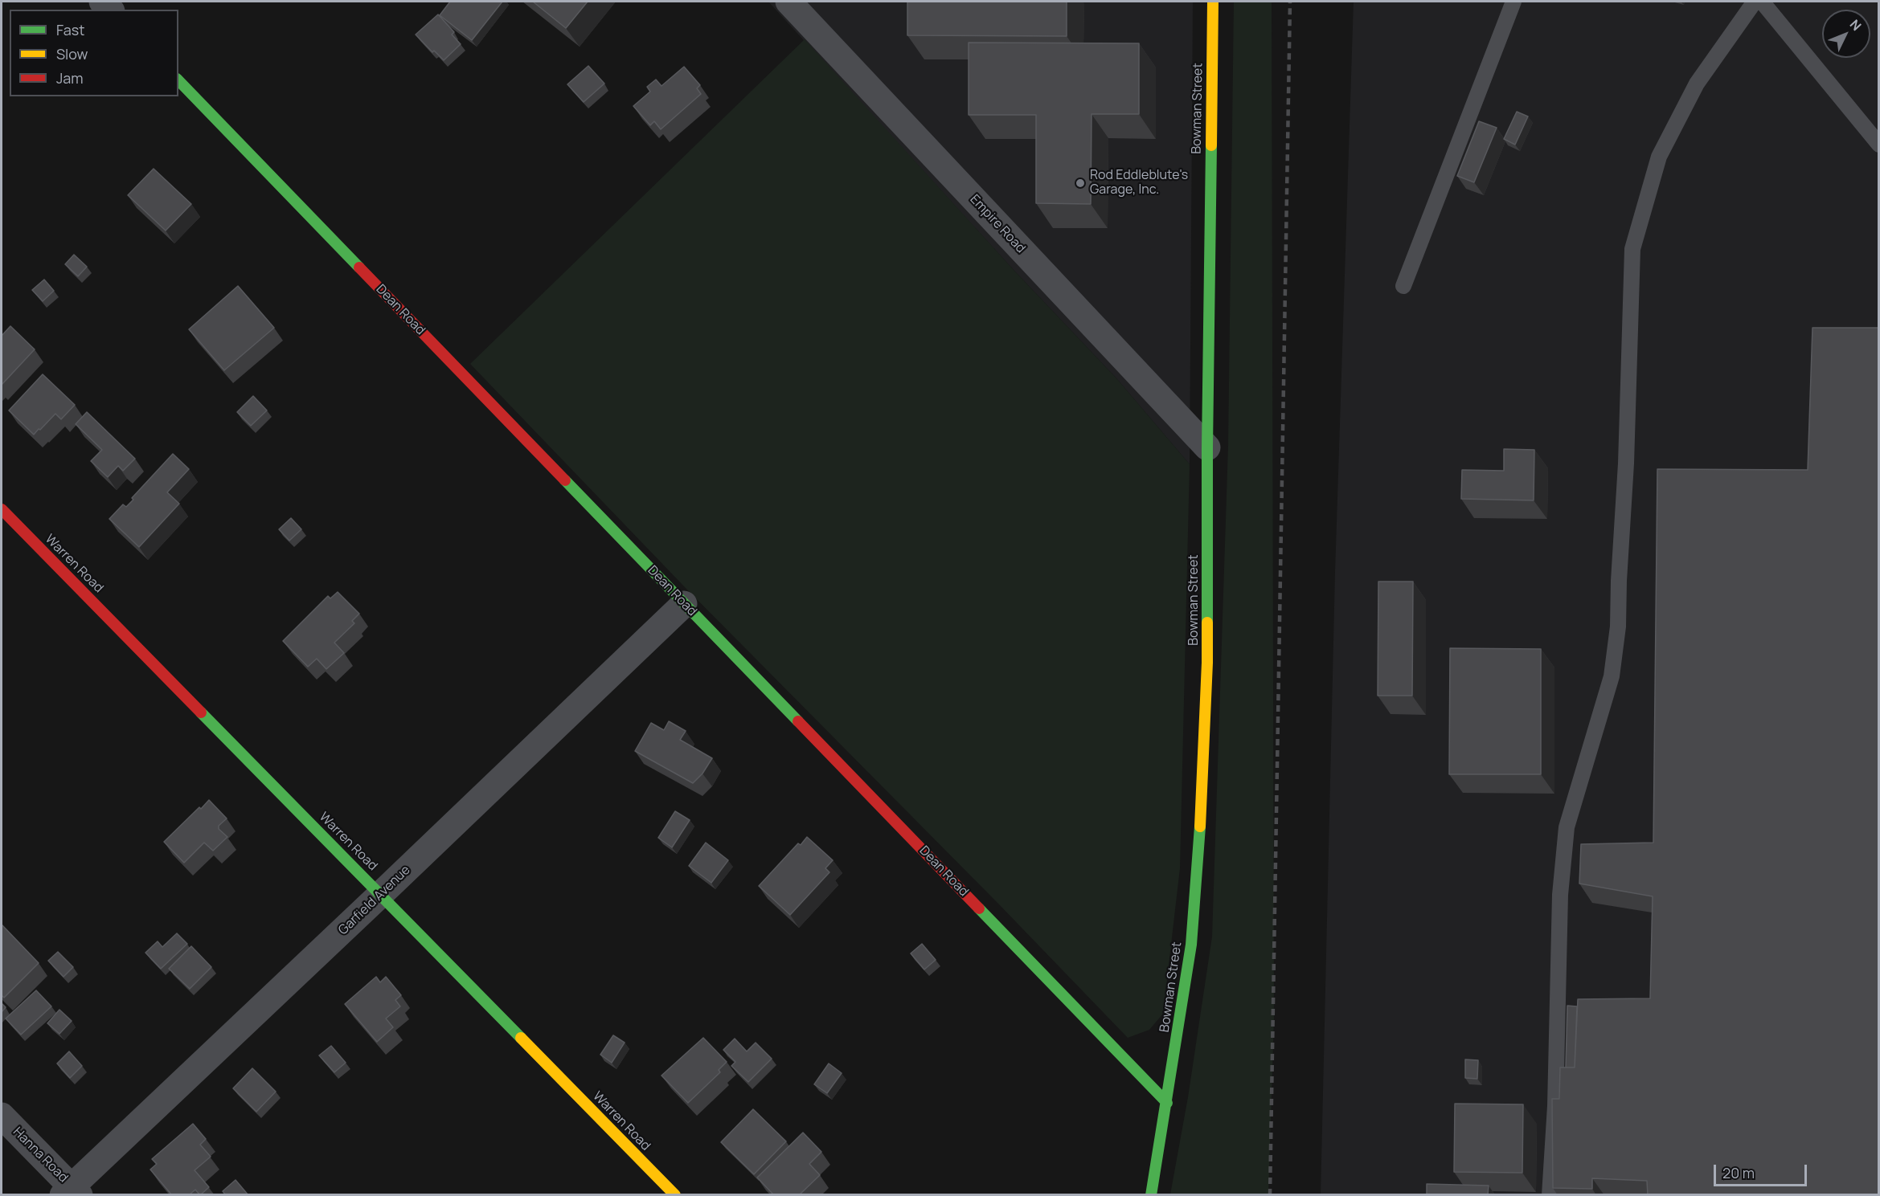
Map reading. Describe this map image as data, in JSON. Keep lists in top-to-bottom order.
{
  "streets": {
    "street": [
      "Bowman Street",
      "Empire Road",
      "Dean Road",
      "Warren Road",
      "Garfield Avenue",
      "Hanna Road"
    ]
  },
  "crossings": [
    ["Bowman Street", "Empire Road"],
    ["Bowman Street", "Dean Road"],
    ["Dean Road", "Garfield Avenue"],
    ["Warren Road", "Garfield Avenue"],
    ["Garfield Avenue", "Hanna Road"]
  ],
  "places": ["Rod Eddleblute's Garage, Inc."],
  "legend": ["Fast", "Slow", "Jam"],
  "scale_bar": "20 m",
  "north": "top right"
}
